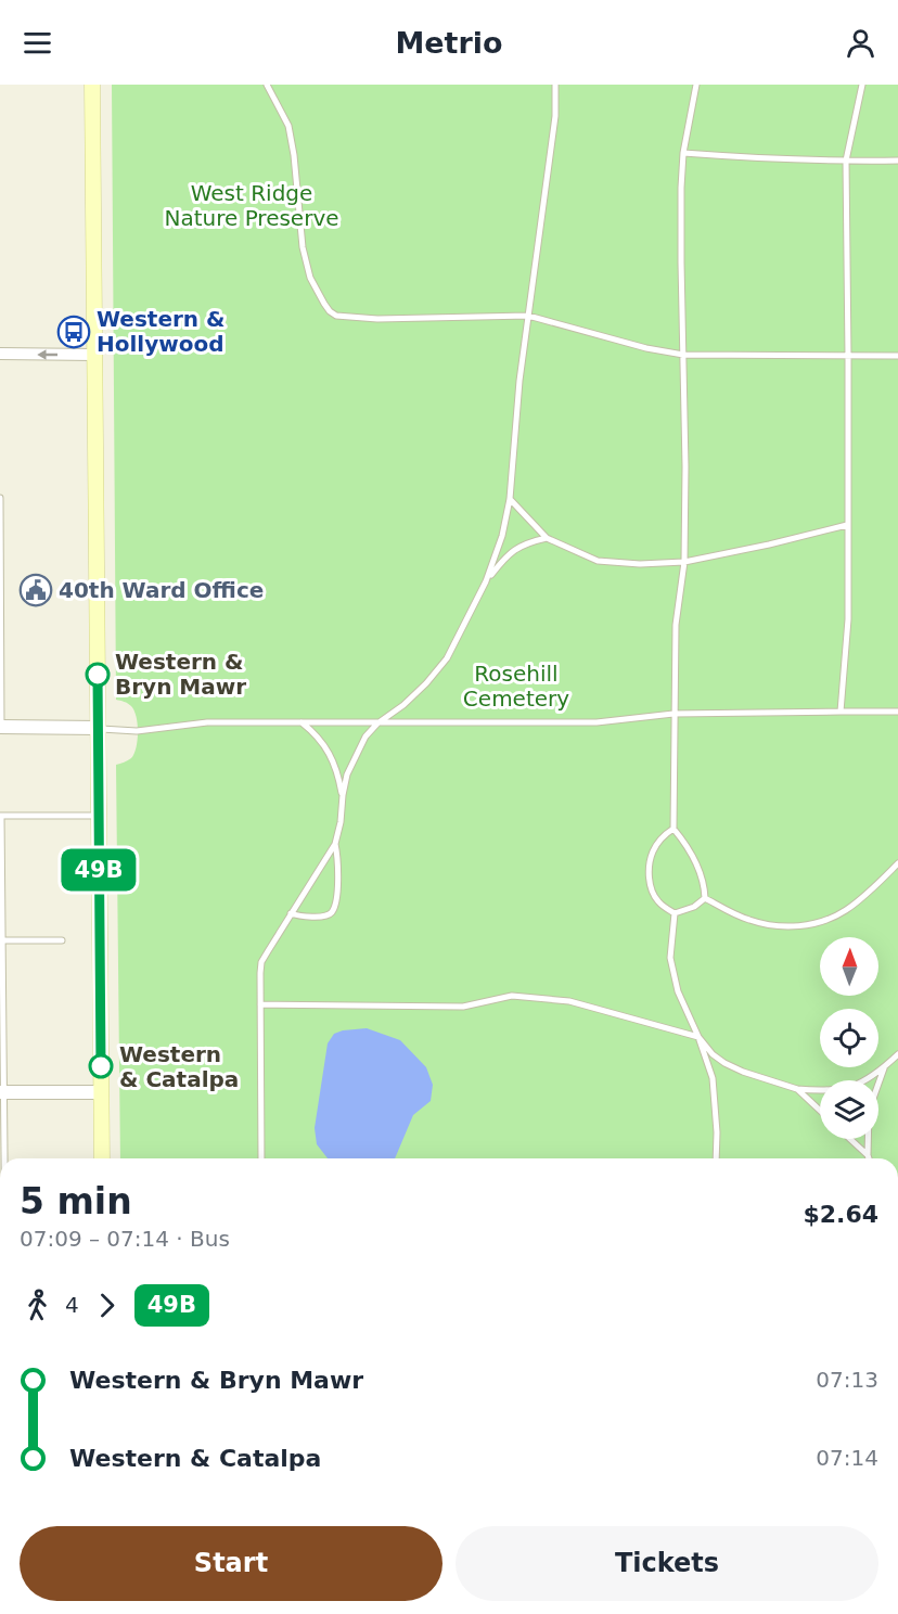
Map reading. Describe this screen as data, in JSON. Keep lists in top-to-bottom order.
{
  "parks": ["West Ridge Nature Preserve", "Rosehill Cemetery"],
  "places": {
    "bus stop": ["Western & Hollywood"],
    "public building": ["40th Ward Office"],
    "other": ["Western & Bryn Mawr", "Western & Catalpa"]
  },
  "lines": ["bus line 49B"],
  "north": "top",
  "page": {
    "header": "Metrio",
    "on_map": "49B",
    "heading": ["5 min", "07:09 – 07:14 · Bus", "$2.64"],
    "legs": ["4", "49B"],
    "list": [
      {
        "name": "Western & Bryn Mawr",
        "value": "07:13"
      },
      {
        "name": "Western & Catalpa",
        "value": "07:14"
      }
    ],
    "buttons": ["Start", "Tickets"]
  }
}
